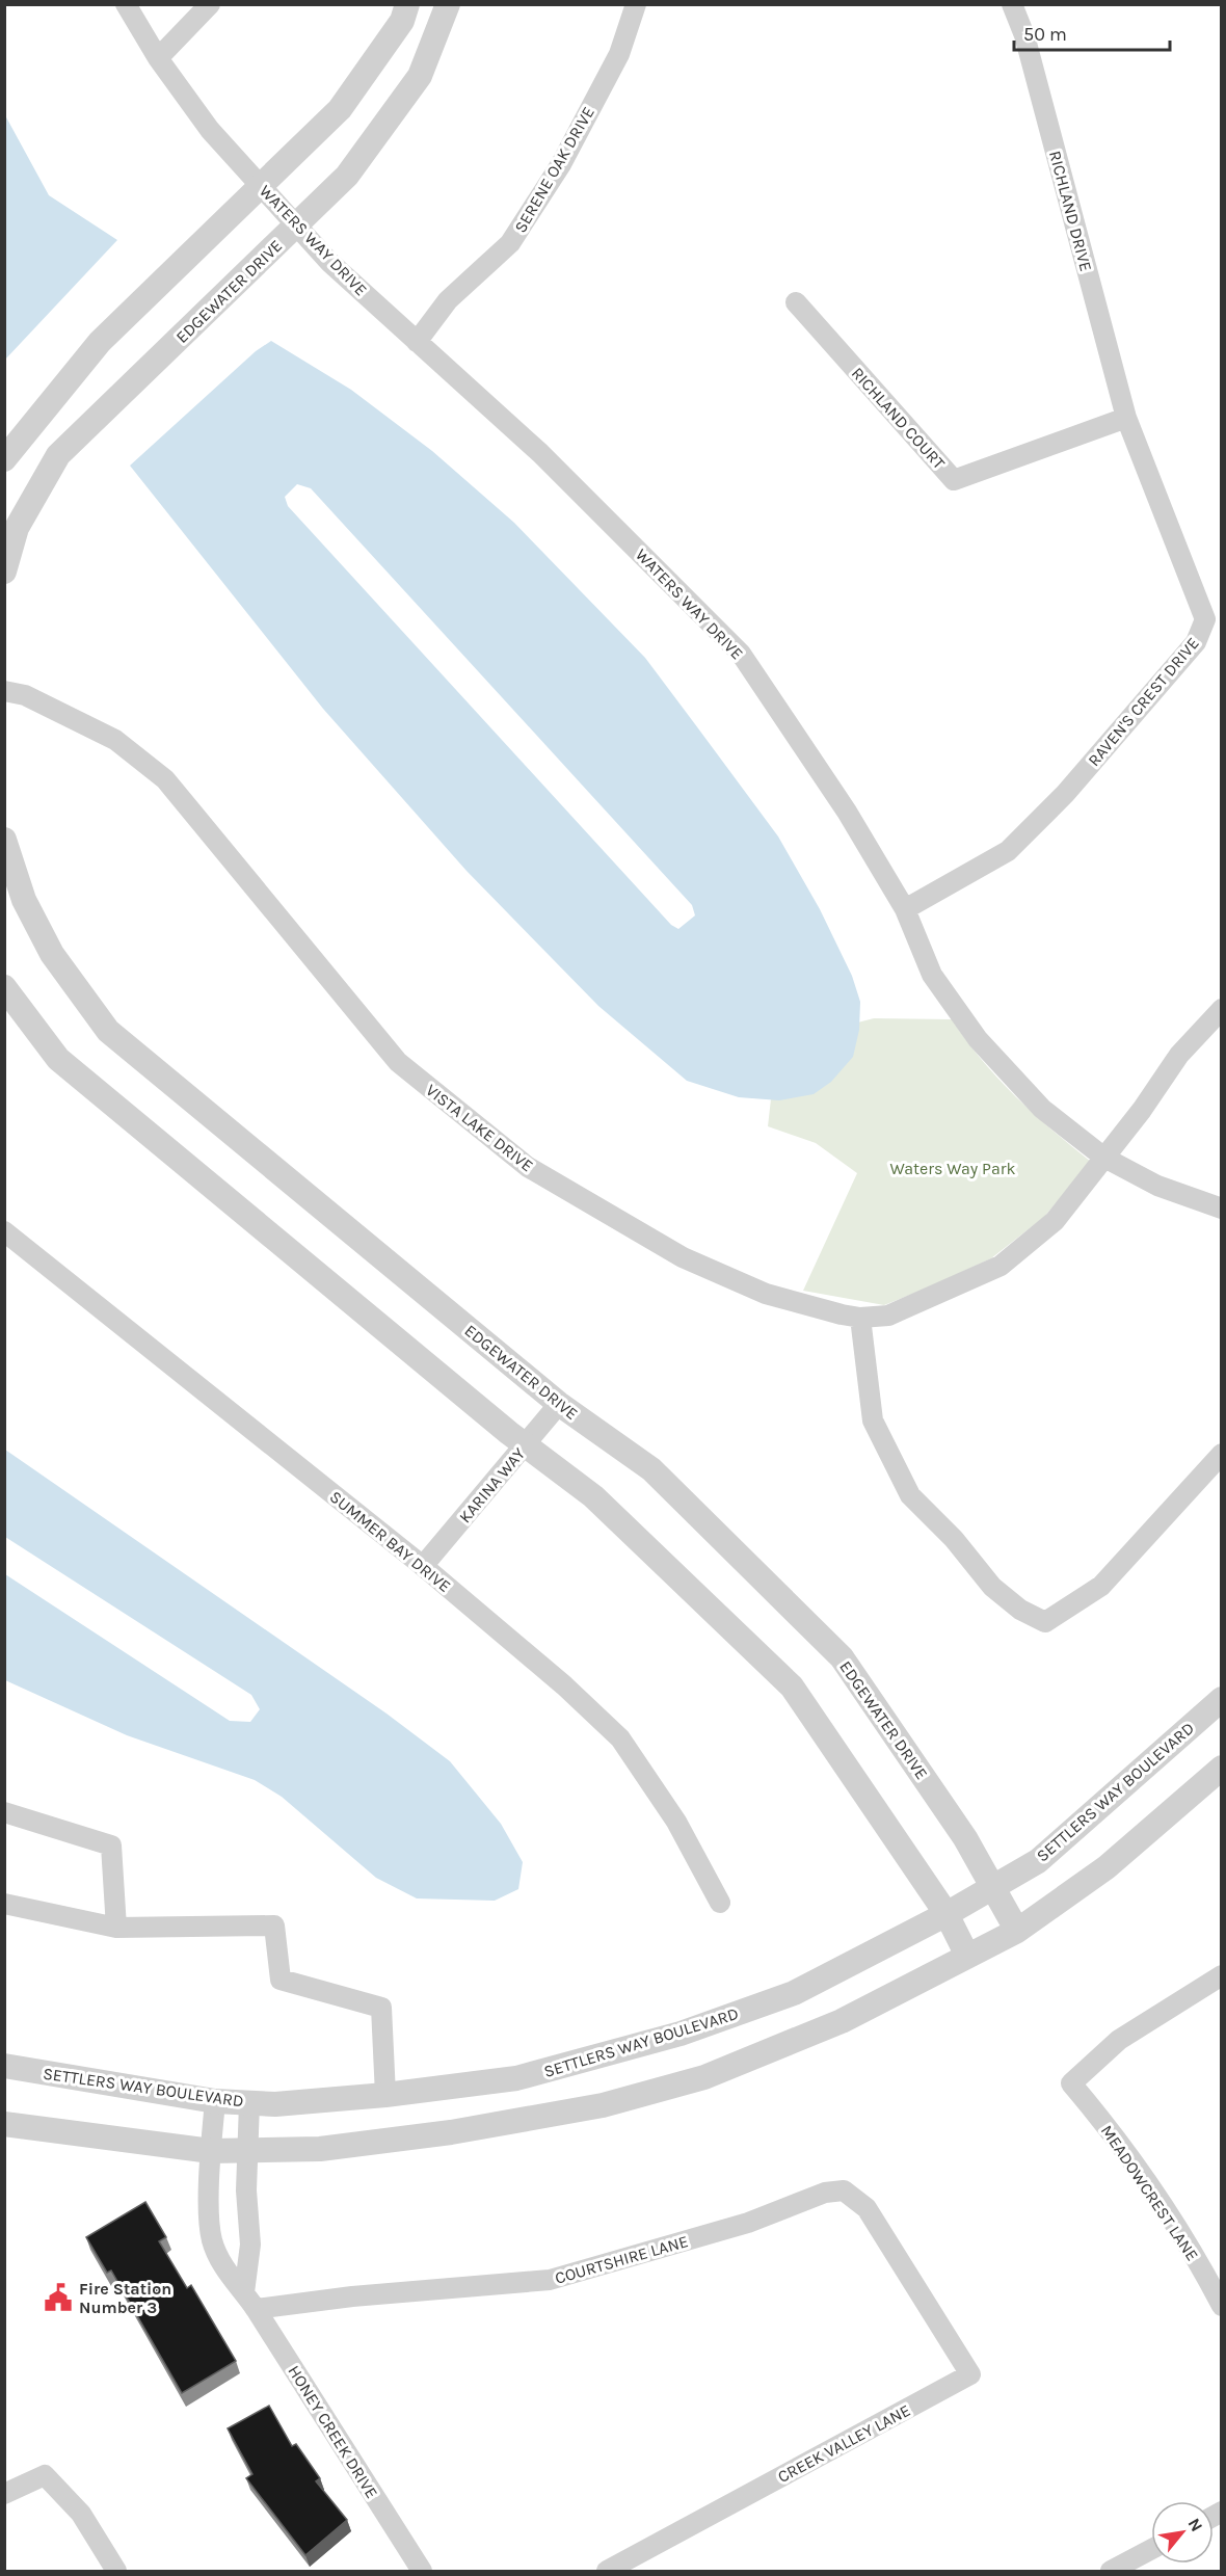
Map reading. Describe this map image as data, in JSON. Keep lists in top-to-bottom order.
{
  "streets": {
    "street": [
      "SERENE OAK DRIVE",
      "RICHLAND DRIVE",
      "WATERS WAY DRIVE",
      "EDGEWATER DRIVE",
      "RICHLAND COURT",
      "RAVEN'S CREST DRIVE",
      "VISTA LAKE DRIVE",
      "KARINA WAY",
      "SUMMER BAY DRIVE",
      "SETTLERS WAY BOULEVARD",
      "MEADOWCREST LANE",
      "COURTSHIRE LANE",
      "HONEY CREEK DRIVE",
      "CREEK VALLEY LANE"
    ]
  },
  "crossings": [
    ["SERENE OAK DRIVE", "WATERS WAY DRIVE"],
    ["RICHLAND DRIVE", "RICHLAND COURT"],
    ["RICHLAND DRIVE", "RAVEN'S CREST DRIVE"],
    ["WATERS WAY DRIVE", "EDGEWATER DRIVE"],
    ["WATERS WAY DRIVE", "RAVEN'S CREST DRIVE"],
    ["WATERS WAY DRIVE", "VISTA LAKE DRIVE"],
    ["EDGEWATER DRIVE", "KARINA WAY"],
    ["EDGEWATER DRIVE", "SETTLERS WAY BOULEVARD"],
    ["RICHLAND COURT", "RAVEN'S CREST DRIVE"],
    ["KARINA WAY", "SUMMER BAY DRIVE"],
    ["SETTLERS WAY BOULEVARD", "HONEY CREEK DRIVE"],
    ["COURTSHIRE LANE", "HONEY CREEK DRIVE"],
    ["COURTSHIRE LANE", "CREEK VALLEY LANE"]
  ],
  "parks": ["Waters Way Park"],
  "places": {
    "public building": ["Fire Station Number 3"]
  },
  "scale_bar": "50 m",
  "north": "top right"
}
